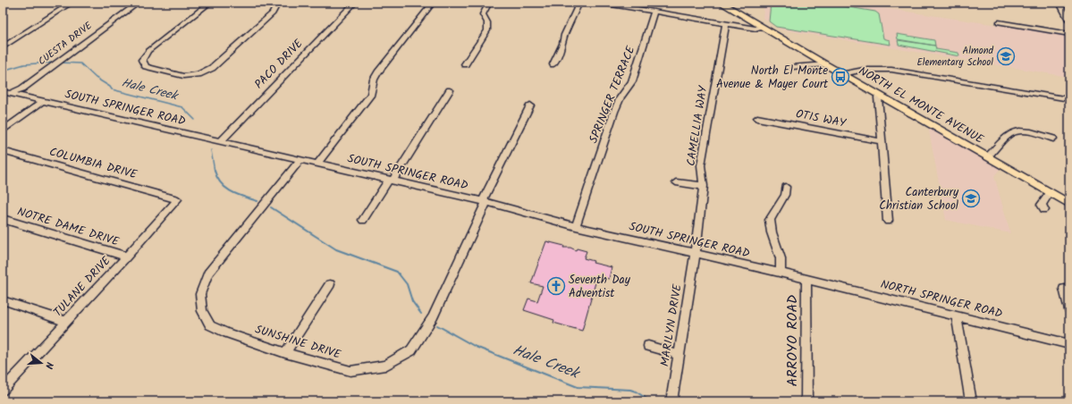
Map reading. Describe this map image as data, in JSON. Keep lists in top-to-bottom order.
{
  "streets": {
    "main road": ["NORTH EL MONTE AVENUE"],
    "street": [
      "CUESTA DRIVE",
      "PACO DRIVE",
      "SPRINGER TERRACE",
      "SOUTH SPRINGER ROAD",
      "OTIS WAY",
      "CAMELLIA WAY",
      "COLUMBIA DRIVE",
      "NOTRE DAME DRIVE",
      "TULANE DRIVE",
      "NORTH SPRINGER ROAD",
      "MARILYN DRIVE",
      "ARROYO ROAD",
      "SUNSHINE DRIVE"
    ]
  },
  "crossings": [
    ["CUESTA DRIVE", "SOUTH SPRINGER ROAD"],
    ["PACO DRIVE", "SOUTH SPRINGER ROAD"],
    ["SPRINGER TERRACE", "SOUTH SPRINGER ROAD"],
    ["SOUTH SPRINGER ROAD", "CAMELLIA WAY"],
    ["SOUTH SPRINGER ROAD", "NORTH SPRINGER ROAD"],
    ["SOUTH SPRINGER ROAD", "MARILYN DRIVE"],
    ["SOUTH SPRINGER ROAD", "ARROYO ROAD"],
    ["SOUTH SPRINGER ROAD", "SUNSHINE DRIVE"],
    ["CAMELLIA WAY", "MARILYN DRIVE"],
    ["COLUMBIA DRIVE", "TULANE DRIVE"],
    ["NOTRE DAME DRIVE", "TULANE DRIVE"],
    ["NORTH SPRINGER ROAD", "ARROYO ROAD"]
  ],
  "water": ["Hale Creek"],
  "places": {
    "school or university": ["Almond Elementary School", "Canterbury Christian School"],
    "bus stop": ["North El Monte Avenue & Mayer Court"],
    "church": ["Seventh Day Adventist"]
  },
  "north": "right"
}
